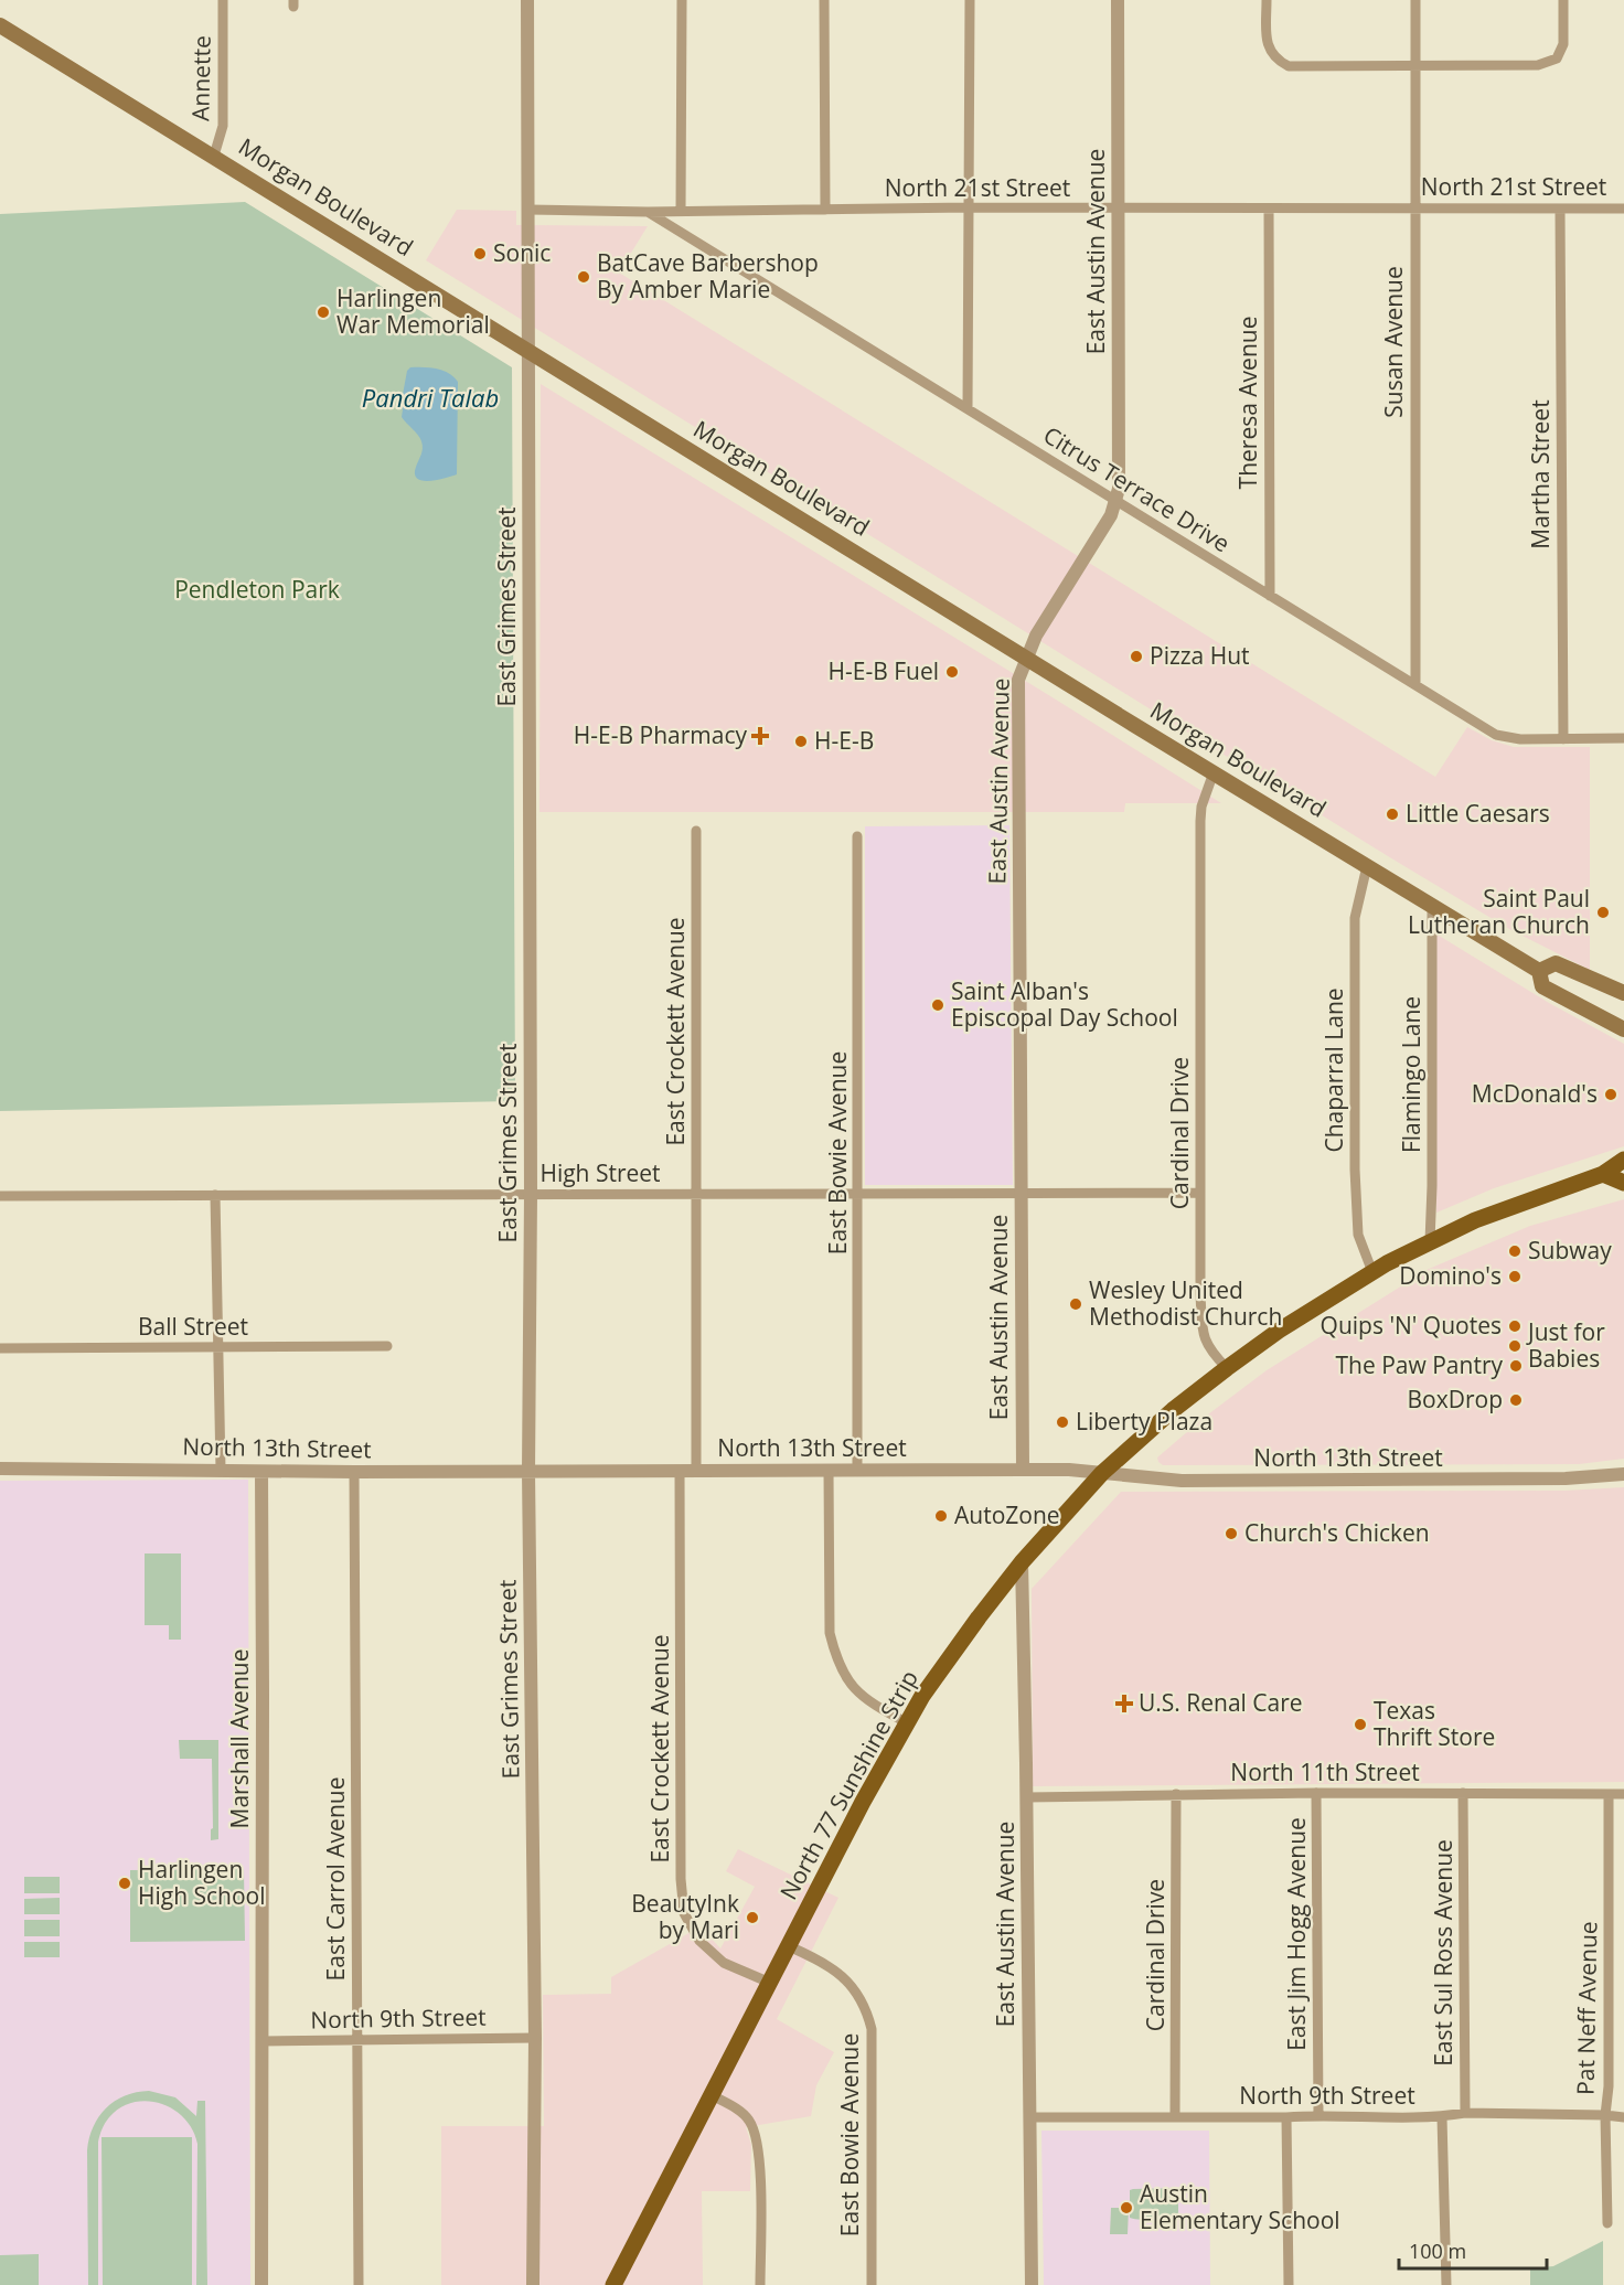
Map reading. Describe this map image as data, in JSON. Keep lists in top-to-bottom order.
{
  "streets": {
    "main road": ["Morgan Boulevard", "North 77 Sunshine Strip"],
    "street": [
      "Annette",
      "North 21st Street",
      "East Austin Avenue",
      "Susan Avenue",
      "Theresa Avenue",
      "Martha Street",
      "Citrus Terrace Drive",
      "East Grimes Street",
      "East Crockett Avenue",
      "Chaparral Lane",
      "Flamingo Lane",
      "Cardinal Drive",
      "East Bowie Avenue",
      "High Street",
      "Ball Street",
      "North 13th Street",
      "Marshall Avenue",
      "North 11th Street",
      "East Carrol Avenue",
      "East Jim Hogg Avenue",
      "East Sul Ross Avenue",
      "Pat Neff Avenue",
      "North 9th Street"
    ]
  },
  "crossings": [
    ["Annette", "Morgan Boulevard"],
    ["North 21st Street", "East Austin Avenue"],
    ["North 21st Street", "Susan Avenue"],
    ["North 21st Street", "Theresa Avenue"],
    ["North 21st Street", "Martha Street"],
    ["North 21st Street", "Citrus Terrace Drive"],
    ["North 21st Street", "East Grimes Street"],
    ["Morgan Boulevard", "East Austin Avenue"],
    ["Morgan Boulevard", "East Grimes Street"],
    ["Morgan Boulevard", "Chaparral Lane"],
    ["Morgan Boulevard", "Flamingo Lane"],
    ["Morgan Boulevard", "Cardinal Drive"],
    ["East Austin Avenue", "Citrus Terrace Drive"],
    ["East Austin Avenue", "High Street"],
    ["East Austin Avenue", "North 13th Street"],
    ["East Austin Avenue", "North 11th Street"],
    ["East Austin Avenue", "North 77 Sunshine Strip"],
    ["East Austin Avenue", "North 9th Street"],
    ["Susan Avenue", "Citrus Terrace Drive"],
    ["Theresa Avenue", "Citrus Terrace Drive"],
    ["Martha Street", "Citrus Terrace Drive"],
    ["East Grimes Street", "High Street"],
    ["East Grimes Street", "North 13th Street"],
    ["East Grimes Street", "North 9th Street"],
    ["East Crockett Avenue", "High Street"],
    ["East Crockett Avenue", "North 13th Street"],
    ["East Crockett Avenue", "North 77 Sunshine Strip"],
    ["Chaparral Lane", "North 77 Sunshine Strip"],
    ["Flamingo Lane", "North 77 Sunshine Strip"],
    ["Cardinal Drive", "High Street"],
    ["Cardinal Drive", "North 11th Street"],
    ["Cardinal Drive", "North 77 Sunshine Strip"],
    ["Cardinal Drive", "North 9th Street"],
    ["East Bowie Avenue", "High Street"],
    ["East Bowie Avenue", "North 13th Street"],
    ["East Bowie Avenue", "North 77 Sunshine Strip"],
    ["North 13th Street", "Marshall Avenue"],
    ["North 13th Street", "North 77 Sunshine Strip"],
    ["North 13th Street", "East Carrol Avenue"],
    ["Marshall Avenue", "North 9th Street"],
    ["North 11th Street", "East Jim Hogg Avenue"],
    ["North 11th Street", "East Sul Ross Avenue"],
    ["North 11th Street", "Pat Neff Avenue"],
    ["East Carrol Avenue", "North 9th Street"],
    ["East Jim Hogg Avenue", "North 9th Street"],
    ["East Sul Ross Avenue", "North 9th Street"],
    ["Pat Neff Avenue", "North 9th Street"]
  ],
  "water": ["Pandri Talab"],
  "parks": ["Pendleton Park"],
  "places": {
    "other": [
      "Sonic",
      "BatCave Barbershop By Amber Marie",
      "Harlingen War Memorial",
      "Pizza Hut",
      "H-E-B Fuel",
      "H-E-B",
      "Little Caesars",
      "Saint Paul Lutheran Church",
      "Saint Alban's Episcopal Day School",
      "McDonald's",
      "Subway",
      "Domino's",
      "Wesley United Methodist Church",
      "Quips 'N' Quotes",
      "Just for Babies",
      "The Paw Pantry",
      "BoxDrop",
      "Liberty Plaza",
      "AutoZone",
      "Church's Chicken",
      "Texas Thrift Store",
      "Harlingen High School",
      "BeautyInk by Mari",
      "Austin Elementary School"
    ],
    "health": ["H-E-B Pharmacy", "U.S. Renal Care"]
  },
  "scale_bar": "100 m"
}
